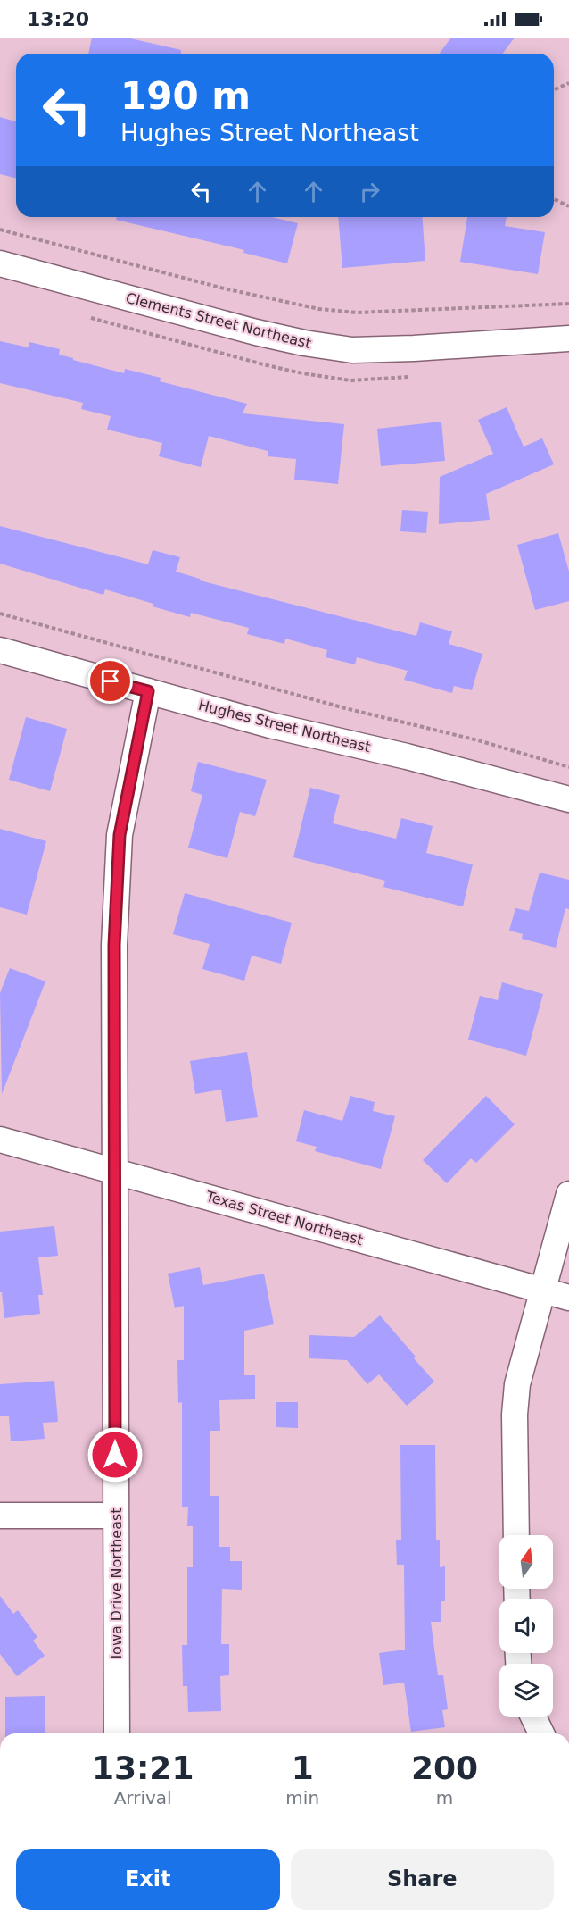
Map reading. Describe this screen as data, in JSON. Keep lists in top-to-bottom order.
{
  "streets": {
    "street": [
      "Clements Street Northeast",
      "Hughes Street Northeast",
      "Texas Street Northeast",
      "Iowa Drive Northeast"
    ]
  },
  "crossings": [
    ["Hughes Street Northeast", "Iowa Drive Northeast"],
    ["Texas Street Northeast", "Iowa Drive Northeast"]
  ],
  "north": "top",
  "page": {
    "status": "13:20",
    "turn": ["190 m", "Hughes Street Northeast"],
    "eta": [
      "13:21",
      "Arrival",
      "1",
      "min",
      "200",
      "m"
    ],
    "buttons": ["Exit", "Share"]
  }
}
